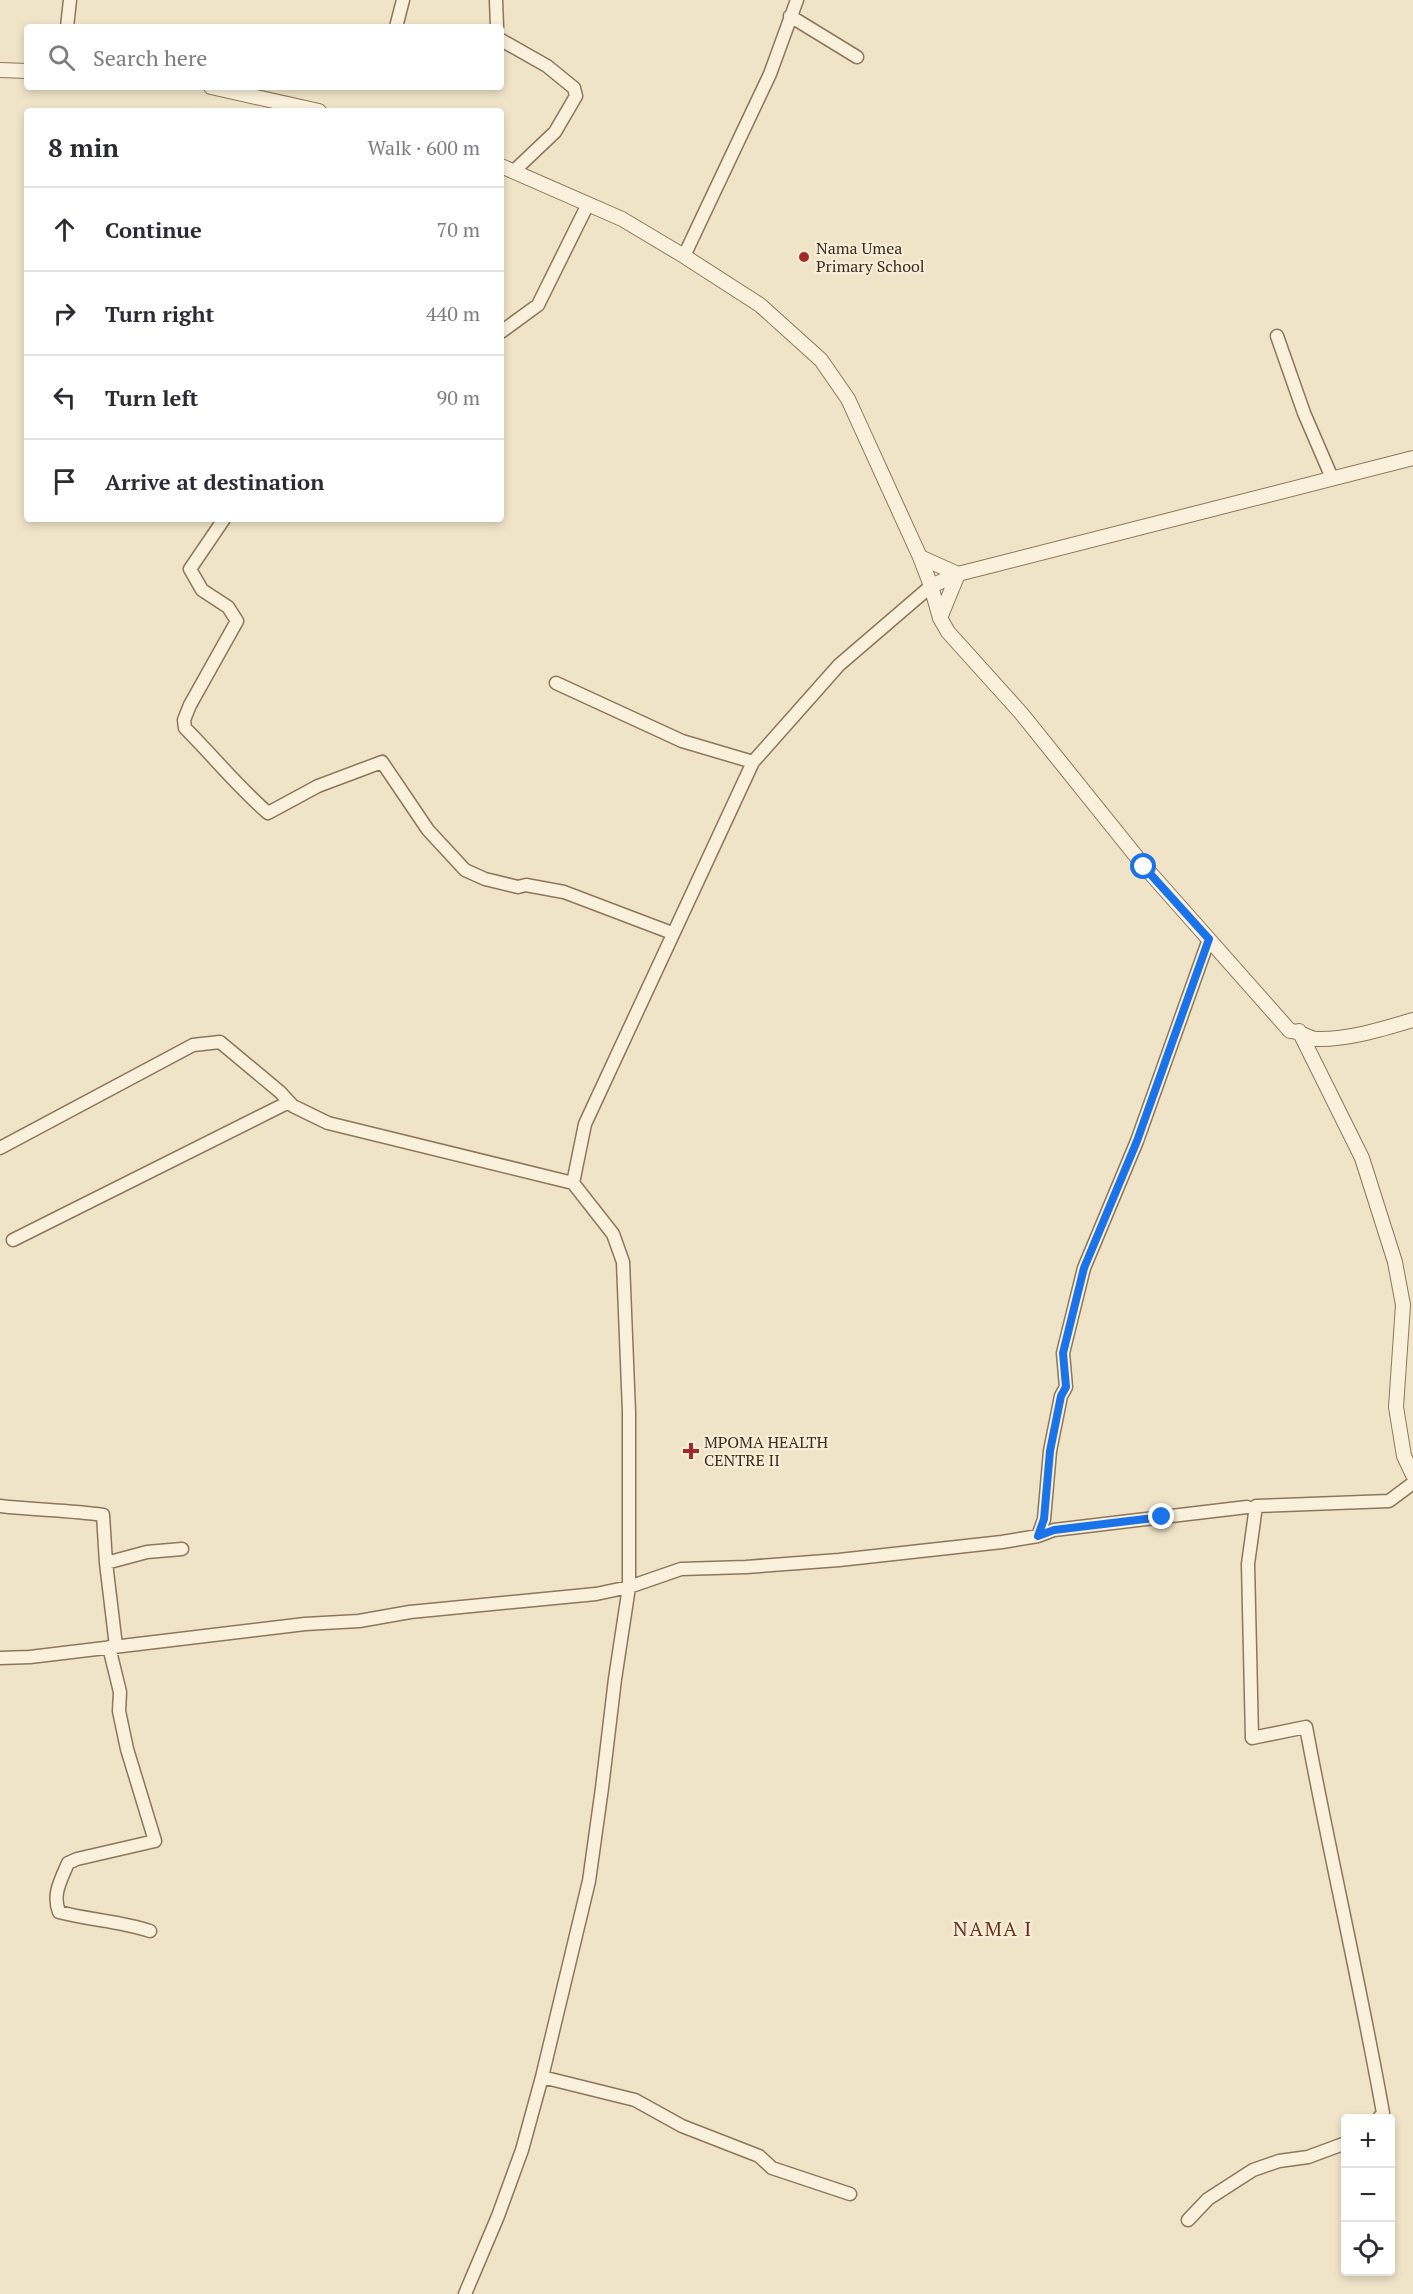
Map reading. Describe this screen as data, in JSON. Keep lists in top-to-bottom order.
{
  "districts": ["NAMA I"],
  "places": {
    "other": ["Nama Umea Primary School"],
    "health": ["MPOMA HEALTH CENTRE II"]
  },
  "page": {
    "search": "Search here",
    "heading": ["8 min", "Walk · 600 m"],
    "list": [
      ["Continue", "70 m"],
      ["Turn right", "440 m"],
      ["Turn left", "90 m"],
      "Arrive at destination"
    ],
    "map_buttons": ["+", "−"]
  }
}
